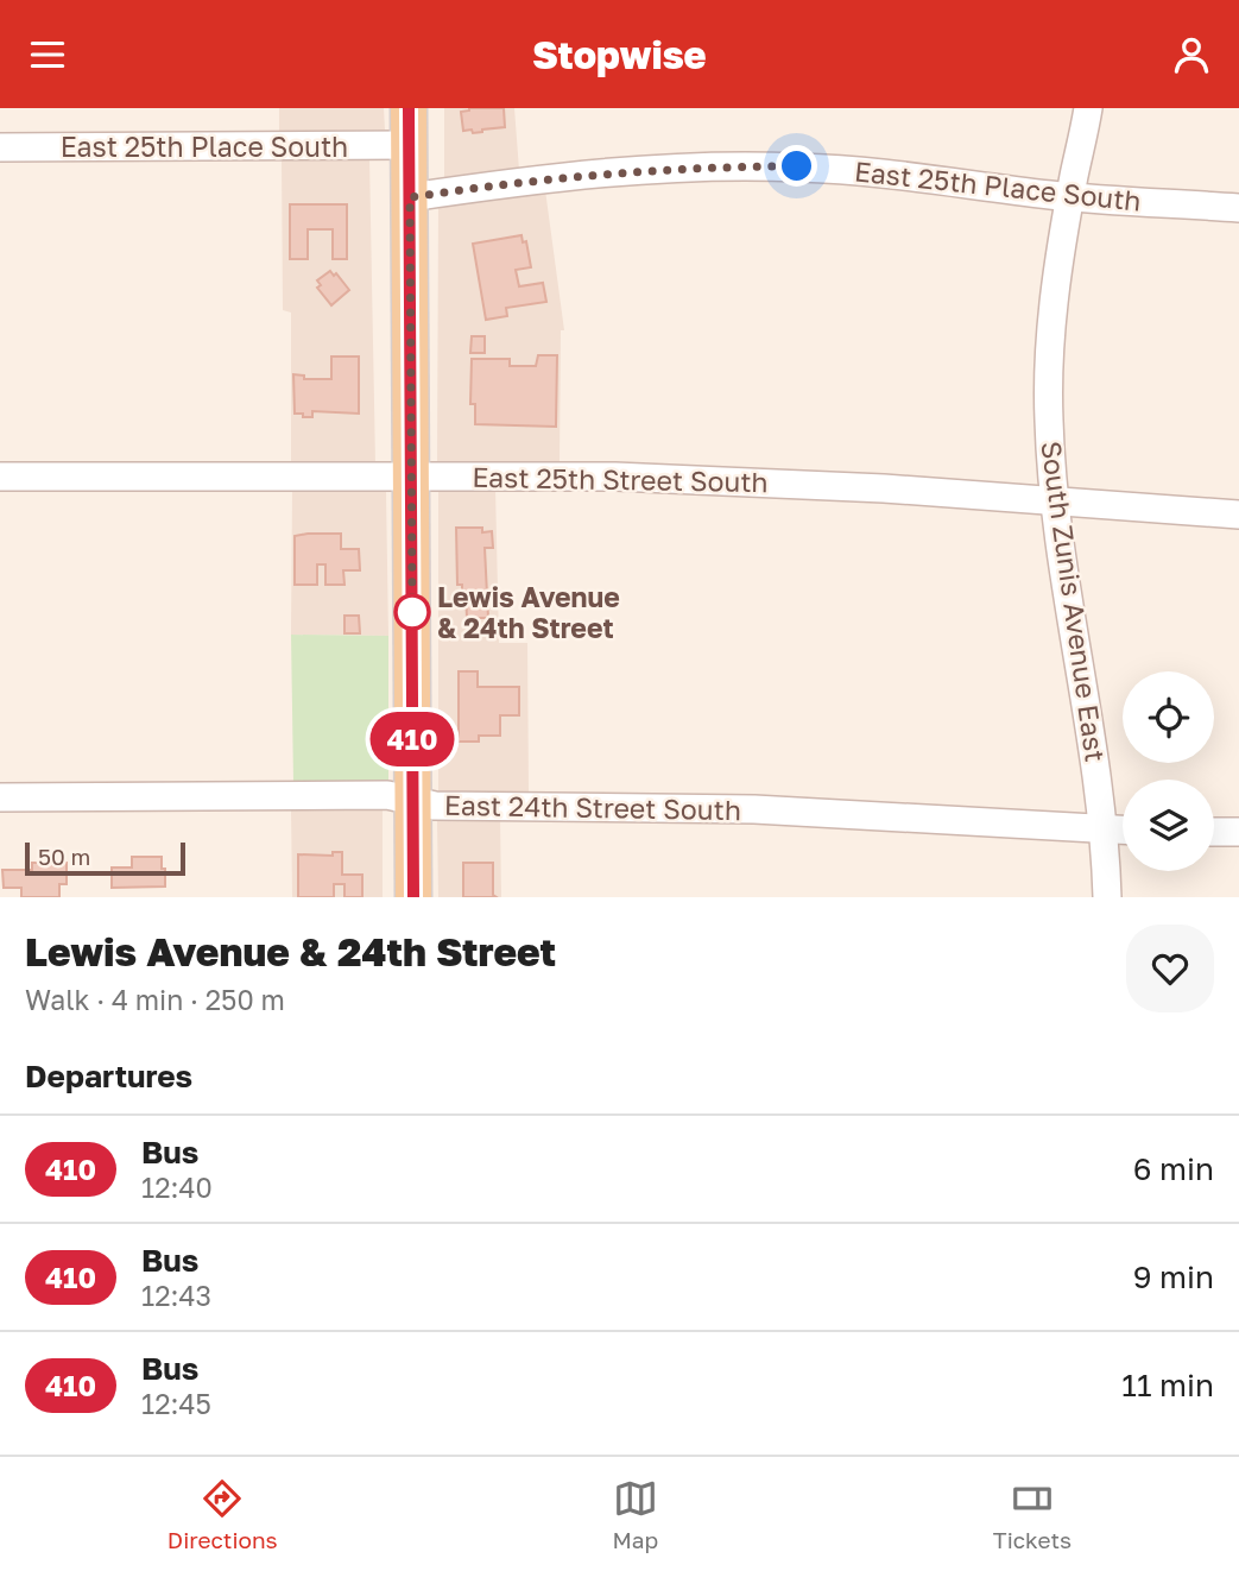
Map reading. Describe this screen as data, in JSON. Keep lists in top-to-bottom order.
{
  "streets": {
    "street": [
      "East 25th Place South",
      "East 25th Street South",
      "South Zunis Avenue East",
      "East 24th Street South"
    ]
  },
  "crossings": [
    ["East 25th Place South", "South Zunis Avenue East"],
    ["East 25th Street South", "South Zunis Avenue East"],
    ["South Zunis Avenue East", "East 24th Street South"]
  ],
  "places": ["Lewis Avenue & 24th Street"],
  "lines": ["bus line 410"],
  "scale_bar": "50 m",
  "page": {
    "header": "Stopwise",
    "on_map": "410",
    "scale": "50 m",
    "heading": [
      ["Lewis Avenue & 24th Street", "Walk · 4 min · 250 m"],
      "Departures"
    ],
    "list": [
      {
        "mark": "410",
        "name": "Bus",
        "note": "12:40",
        "value": "6 min"
      },
      {
        "mark": "410",
        "name": "Bus",
        "note": "12:43",
        "value": "9 min"
      },
      {
        "mark": "410",
        "name": "Bus",
        "note": "12:45",
        "value": "11 min"
      }
    ],
    "tabs": ["Directions", "Map", "Tickets"]
  }
}
